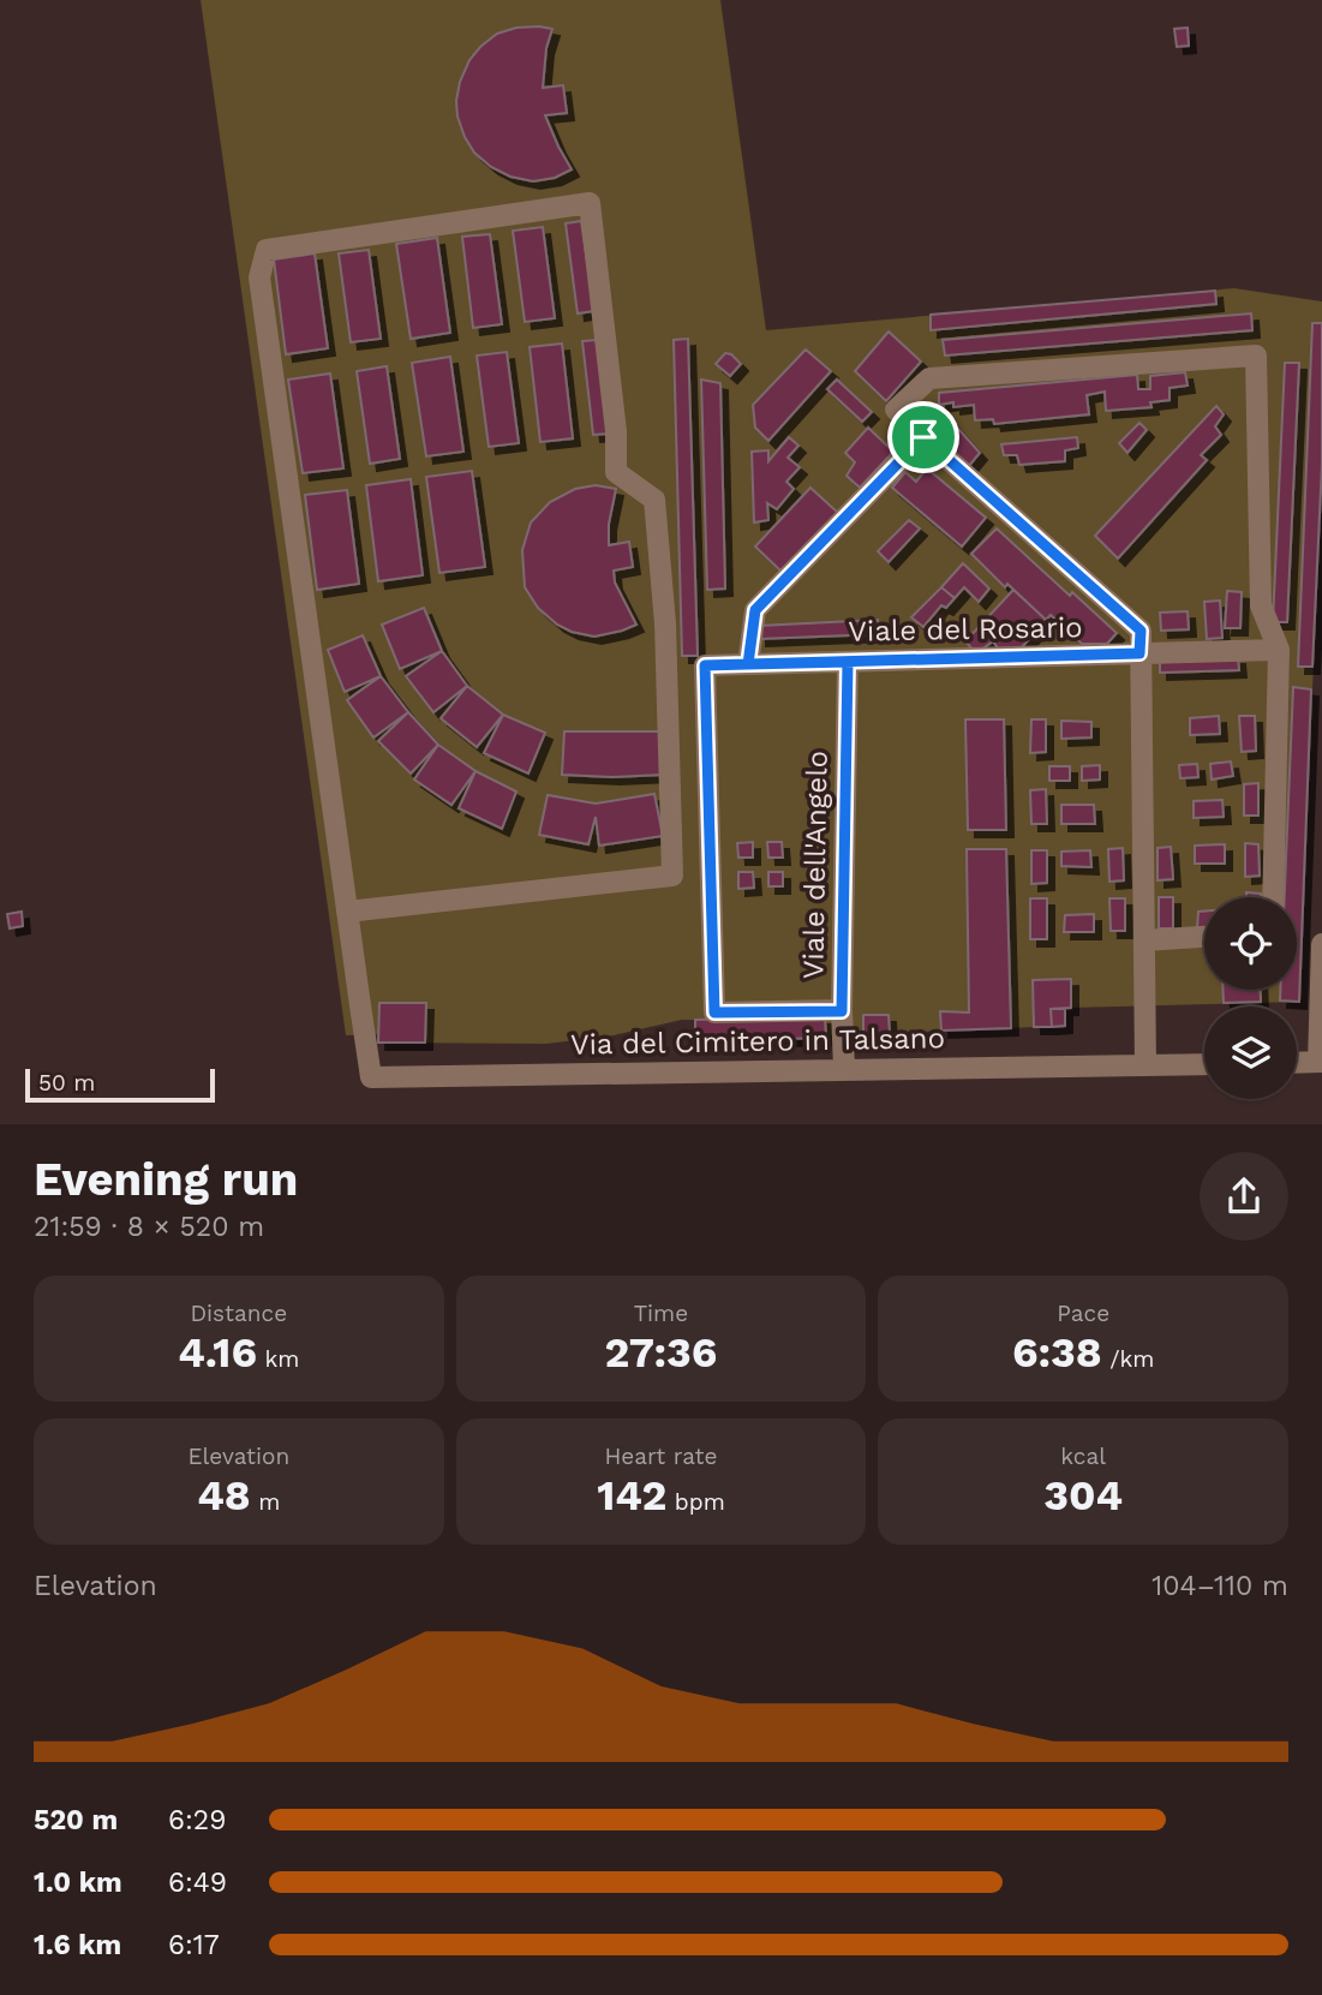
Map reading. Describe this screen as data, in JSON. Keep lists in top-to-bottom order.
{
  "streets": {
    "street": ["Viale del Rosario", "Viale dell'Angelo", "Via del Cimitero in Talsano"]
  },
  "crossings": [
    ["Viale del Rosario", "Viale dell'Angelo"],
    ["Viale dell'Angelo", "Via del Cimitero in Talsano"]
  ],
  "scale_bar": "50 m",
  "page": {
    "scale": "50 m",
    "heading": ["Evening run", "21:59 · 8 × 520 m"],
    "stats": [
      ["Distance", "4.16 km"],
      ["Time", "27:36"],
      ["Pace", "6:38 /km"],
      ["Elevation", "48 m"],
      ["Heart rate", "142 bpm"],
      ["kcal", "304"]
    ],
    "chart": ["Elevation", "104–110 m"],
    "list": [
      {
        "name": "520 m",
        "note": "6:29"
      },
      {
        "name": "1.0 km",
        "note": "6:49"
      },
      {
        "name": "1.6 km",
        "note": "6:17"
      }
    ]
  }
}
